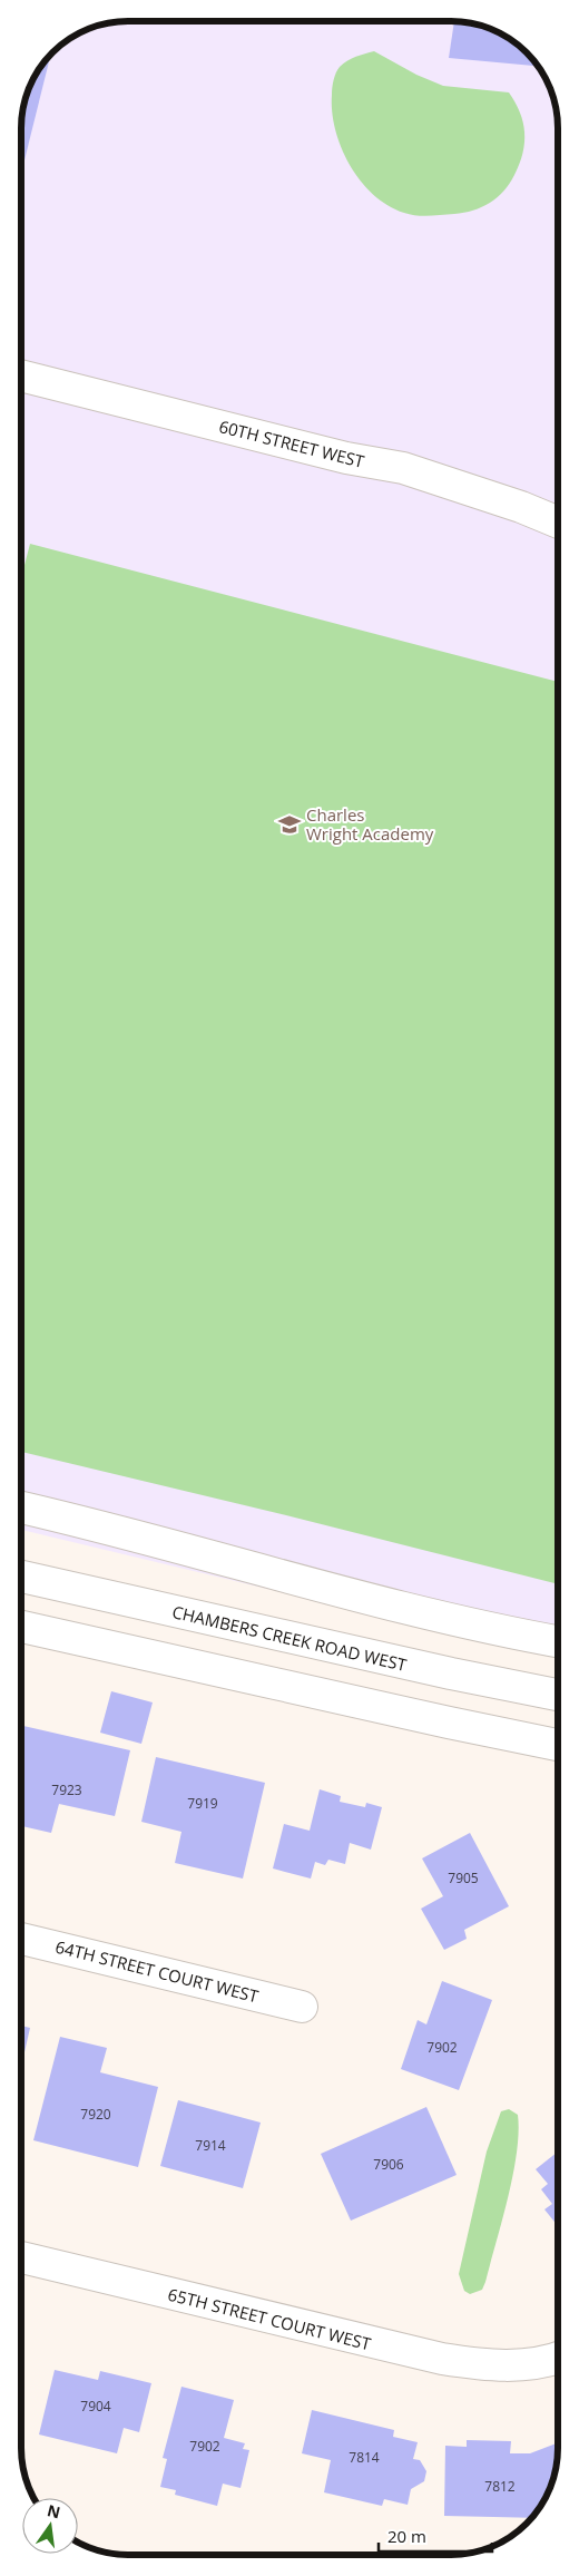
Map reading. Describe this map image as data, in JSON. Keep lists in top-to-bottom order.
{
  "streets": {
    "street": [
      "60TH STREET WEST",
      "CHAMBERS CREEK ROAD WEST",
      "64TH STREET COURT WEST",
      "65TH STREET COURT WEST"
    ]
  },
  "places": {
    "school or university": ["Charles Wright Academy"]
  },
  "house_numbers": [
    "7923",
    "7919",
    "7905",
    "7902",
    "7920",
    "7914",
    "7906",
    "7904",
    "7902",
    "7814",
    "7812"
  ],
  "scale_bar": "20 m",
  "north": "top"
}
